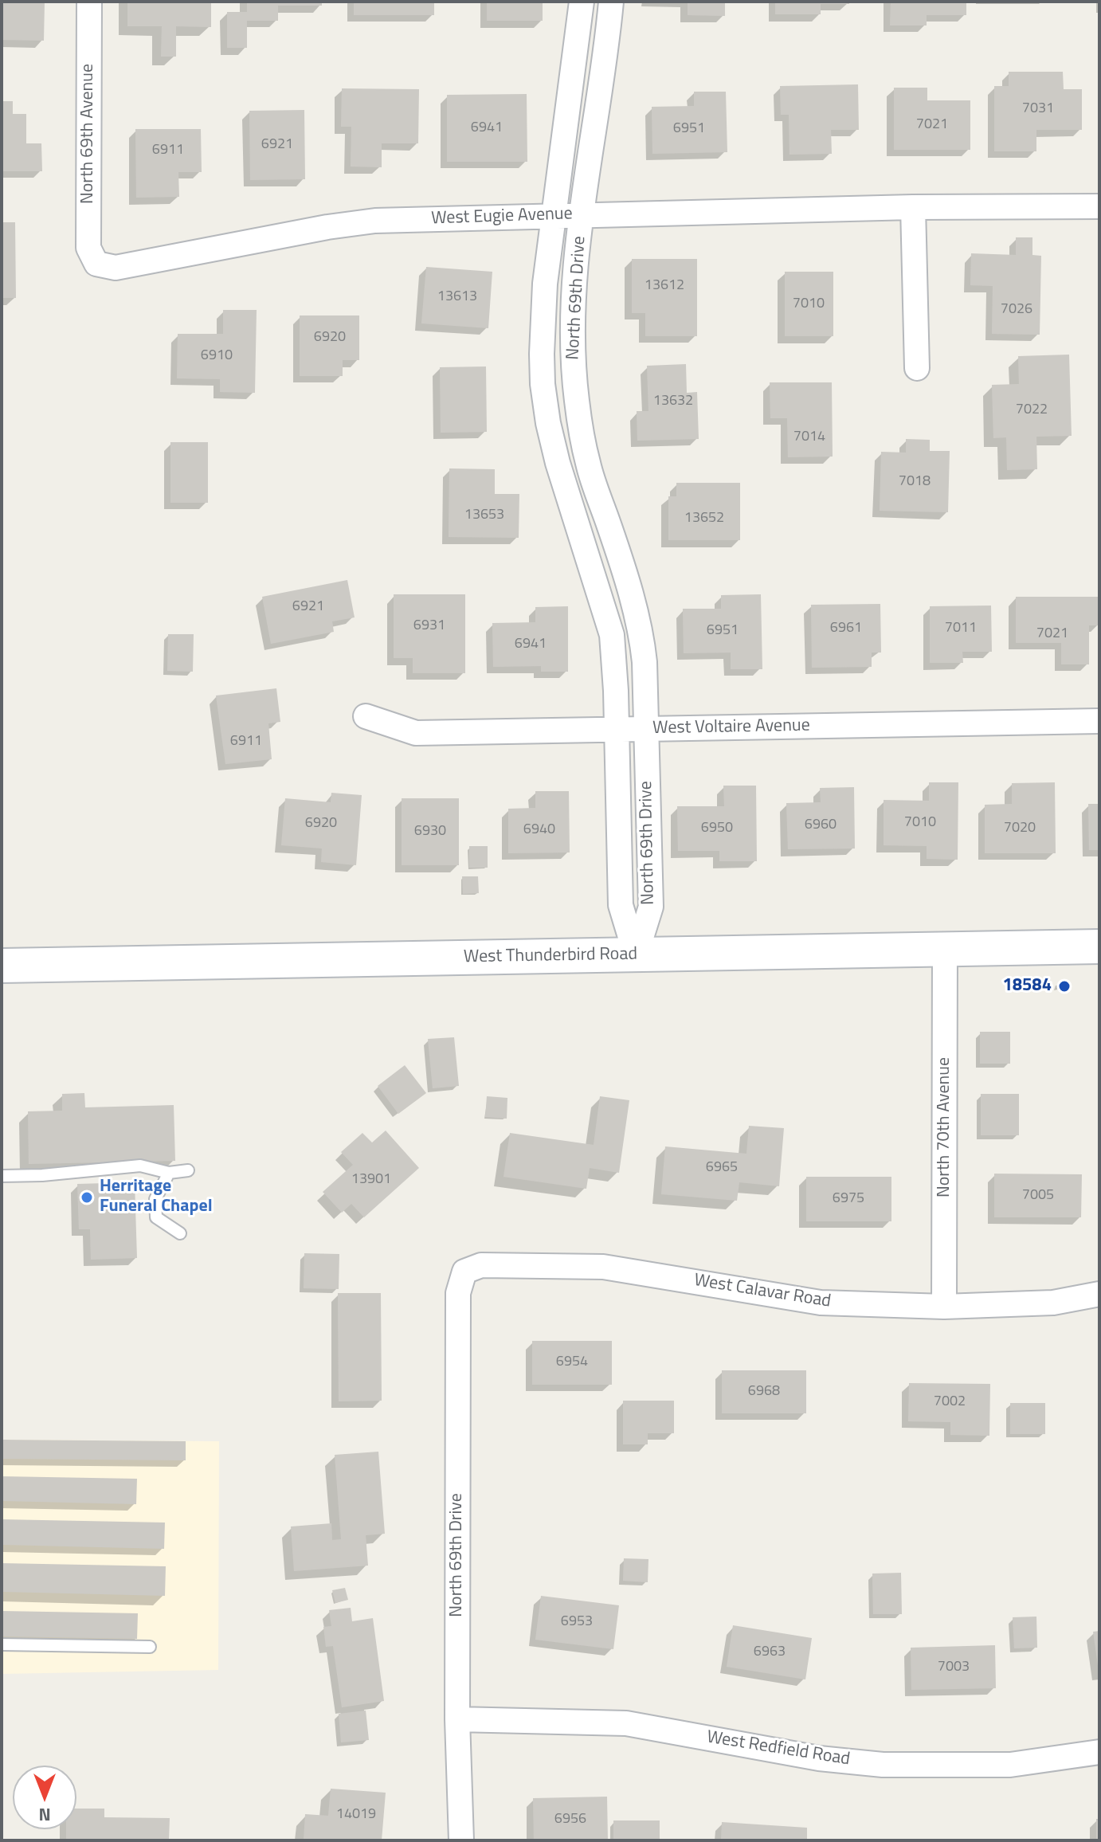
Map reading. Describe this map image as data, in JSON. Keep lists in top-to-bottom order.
{
  "streets": {
    "main road": ["West Thunderbird Road"],
    "street": [
      "North 69th Avenue",
      "West Eugie Avenue",
      "North 69th Drive",
      "West Voltaire Avenue",
      "North 70th Avenue",
      "West Calavar Road",
      "West Redfield Road"
    ]
  },
  "crossings": [
    ["North 69th Avenue", "West Eugie Avenue"],
    ["West Eugie Avenue", "North 69th Drive"],
    ["North 69th Drive", "West Voltaire Avenue"],
    ["North 69th Drive", "West Thunderbird Road"],
    ["North 69th Drive", "West Calavar Road"],
    ["North 69th Drive", "West Redfield Road"],
    ["West Thunderbird Road", "North 70th Avenue"],
    ["North 70th Avenue", "West Calavar Road"]
  ],
  "places": ["18584", "Herritage Funeral Chapel"],
  "house_numbers": [
    "7031",
    "7021",
    "6941",
    "6951",
    "6921",
    "6911",
    "13612",
    "13613",
    "7010",
    "7026",
    "6920",
    "6910",
    "13632",
    "7022",
    "7014",
    "7018",
    "13653",
    "13652",
    "6921",
    "6931",
    "6961",
    "7011",
    "6951",
    "7021",
    "6941",
    "6911",
    "7010",
    "6920",
    "6960",
    "6950",
    "7020",
    "6940",
    "6930",
    "6965",
    "13901",
    "7005",
    "6975",
    "6954",
    "6968",
    "7002",
    "6953",
    "6963",
    "7003",
    "14019",
    "6956"
  ],
  "north": "bottom"
}
